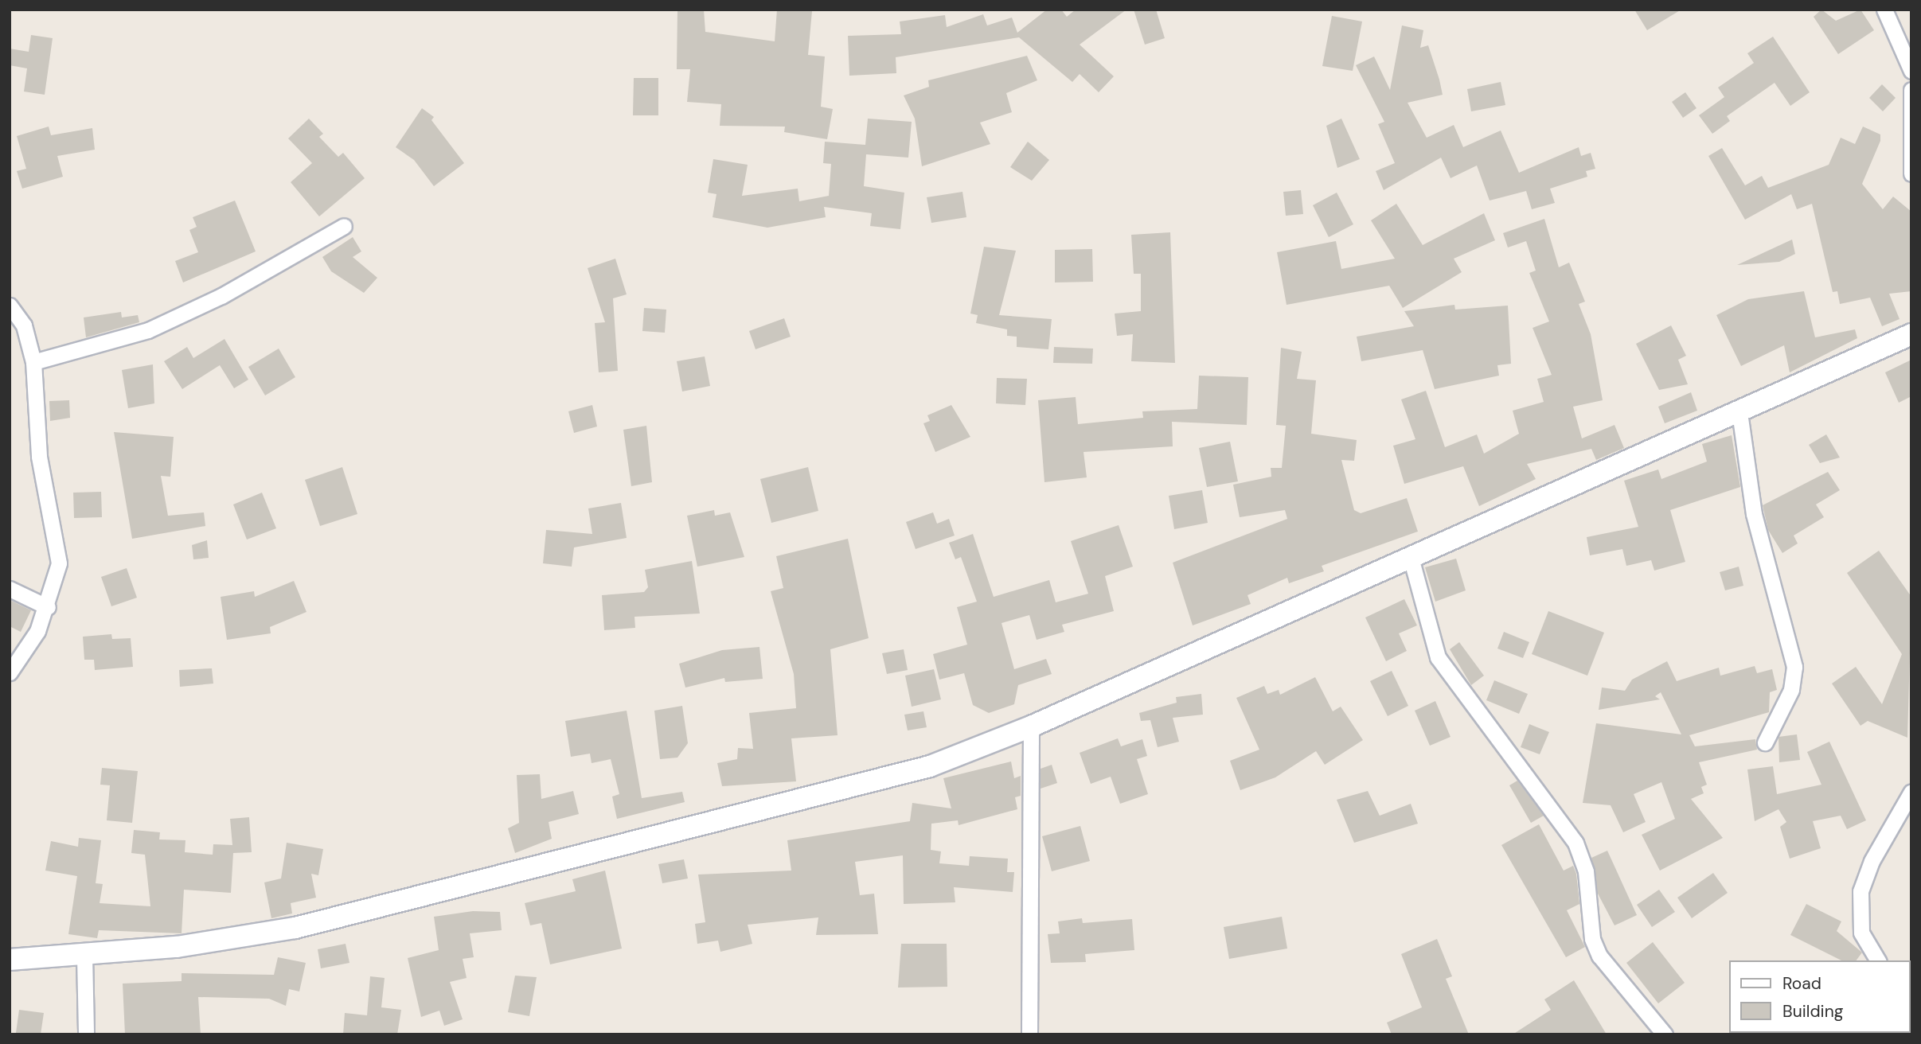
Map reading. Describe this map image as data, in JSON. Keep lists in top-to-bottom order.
{
  "legend": ["Road", "Building"]
}
